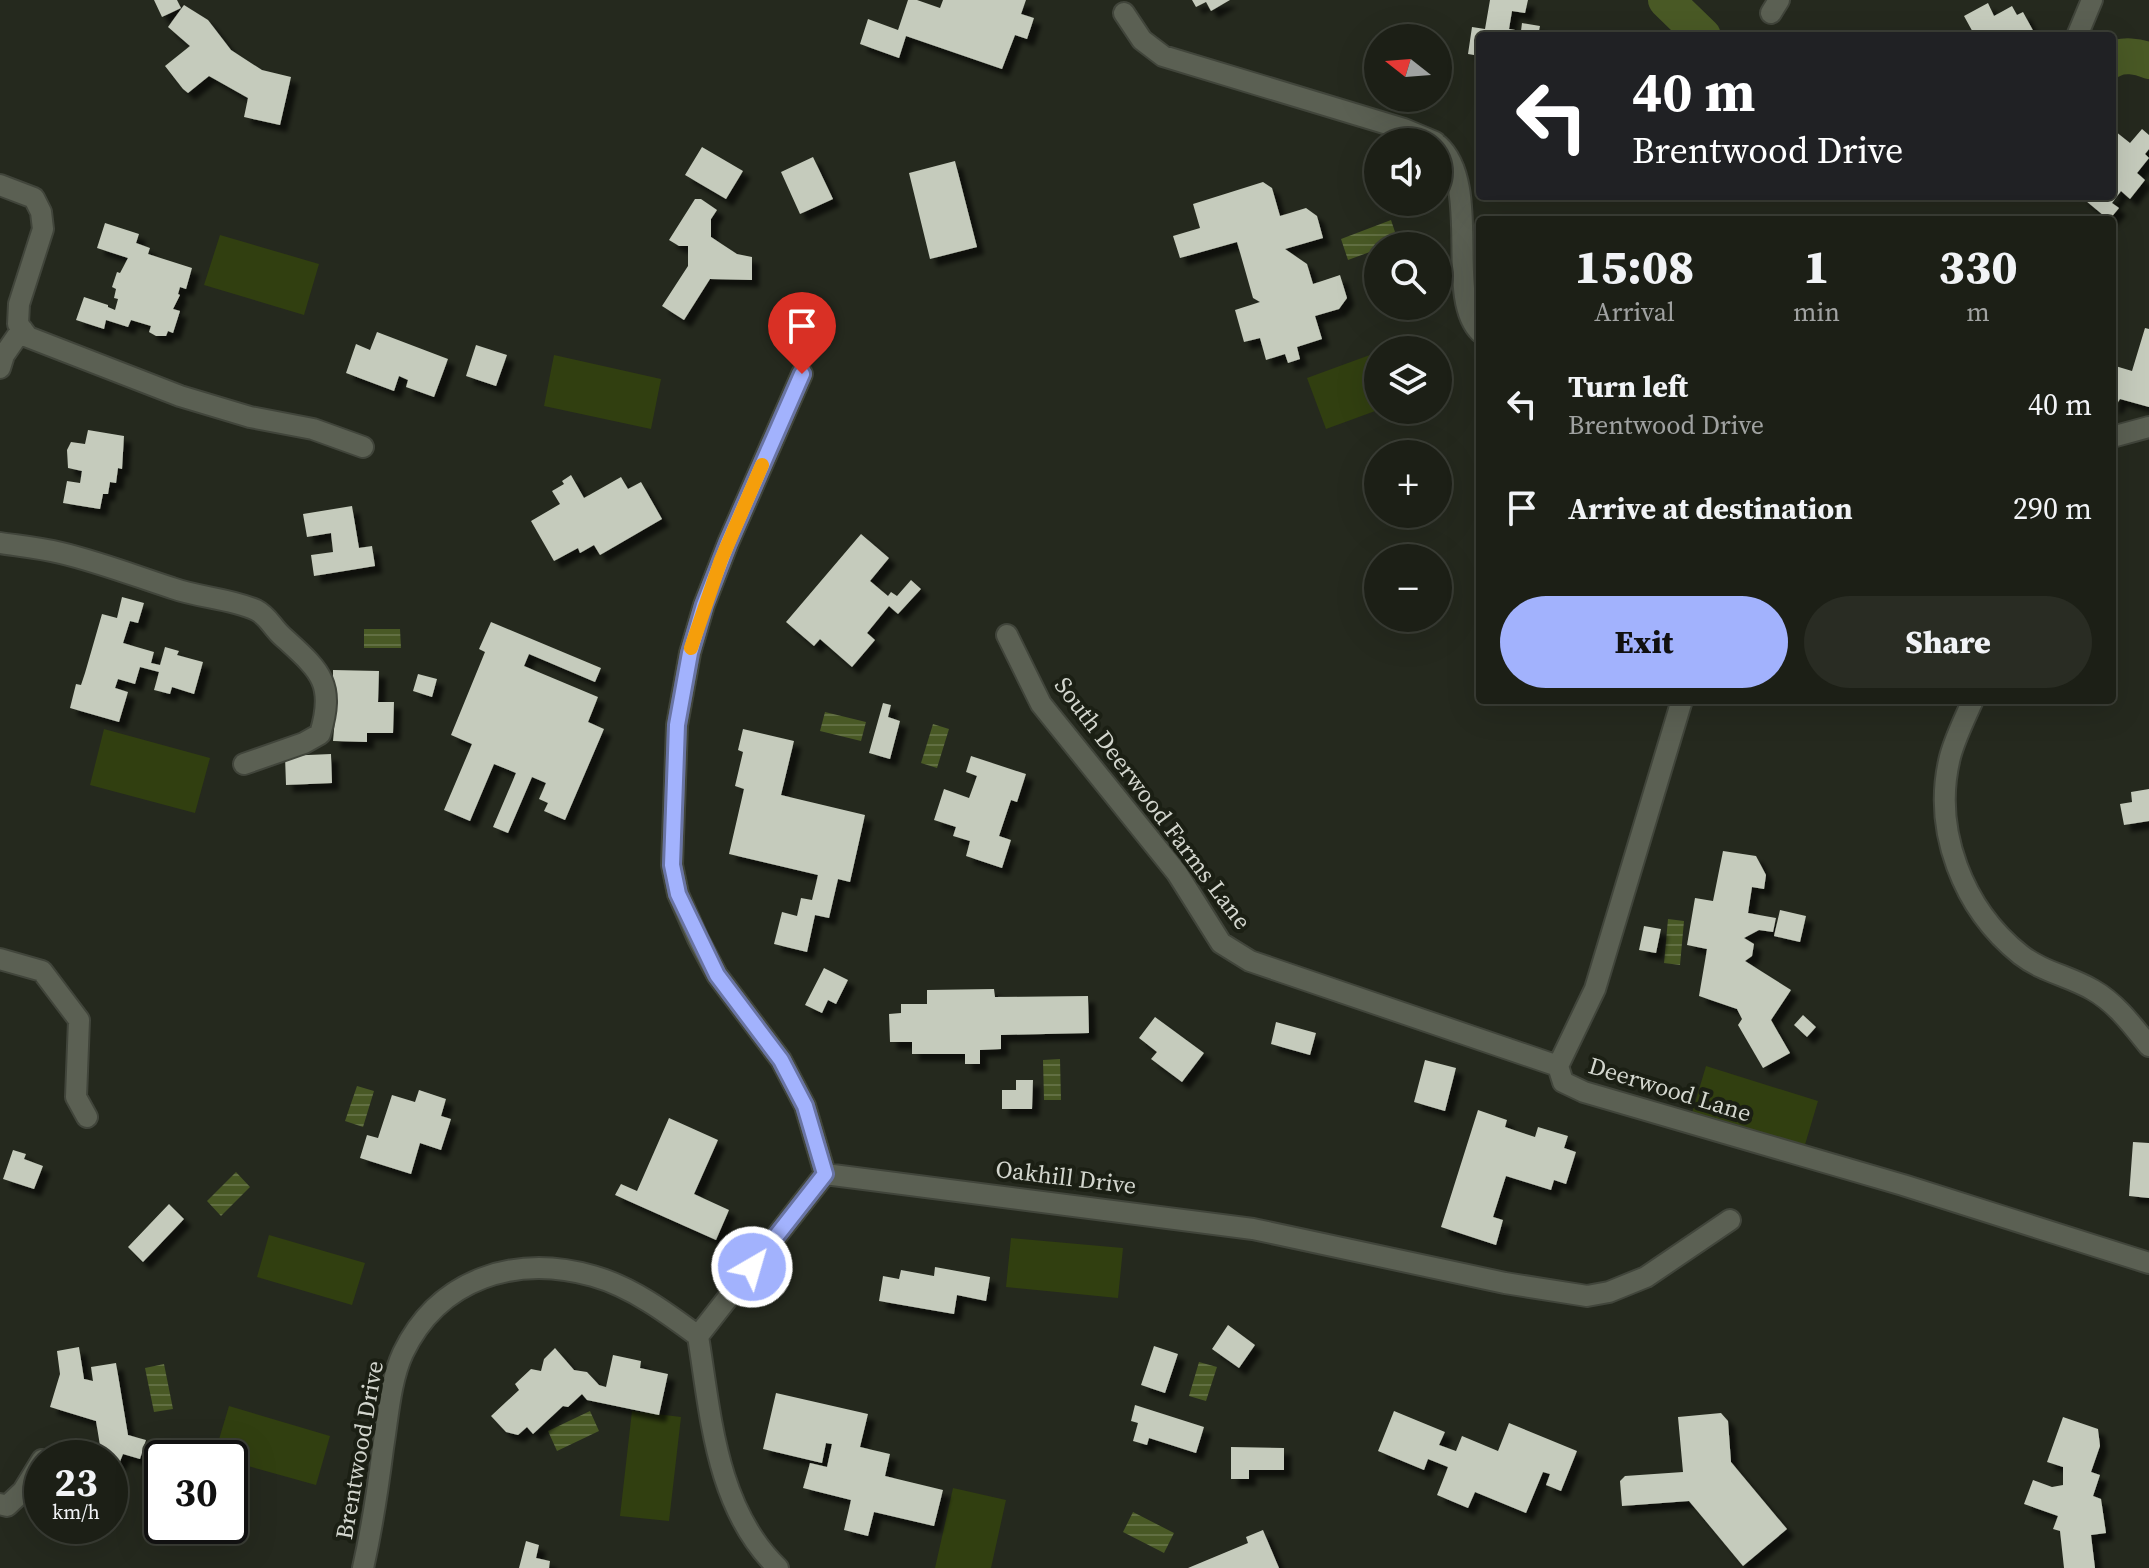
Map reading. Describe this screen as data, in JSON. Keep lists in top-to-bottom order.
{
  "streets": {
    "street": [
      "South Deerwood Farms Lane",
      "Deerwood Lane",
      "Oakhill Drive",
      "Brentwood Drive"
    ]
  },
  "crossings": [
    ["South Deerwood Farms Lane", "Deerwood Lane"]
  ],
  "north": "left",
  "page": {
    "map_buttons": ["+", "−"],
    "turn": ["40 m", "Brentwood Drive"],
    "eta": [
      "15:08",
      "Arrival",
      "1",
      "min",
      "330",
      "m"
    ],
    "list": [
      {
        "name": "Turn left",
        "note": "Brentwood Drive",
        "value": "40 m"
      },
      {
        "name": "Arrive at destination",
        "value": "290 m"
      }
    ],
    "buttons": ["Exit", "Share"],
    "speed": "23 km/h",
    "limit": "30"
  }
}
